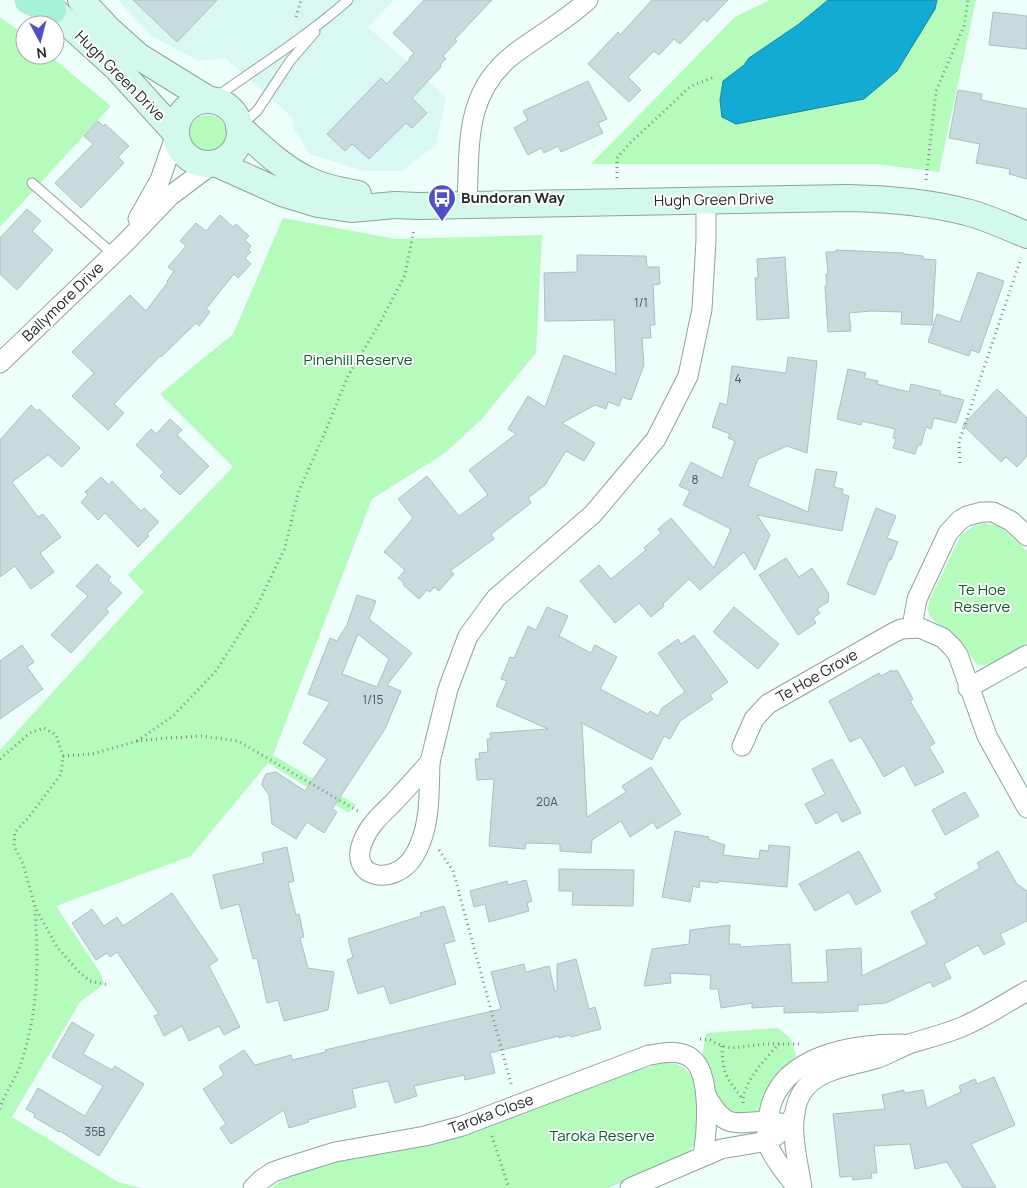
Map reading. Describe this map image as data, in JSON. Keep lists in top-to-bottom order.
{
  "streets": {
    "main road": ["Hugh Green Drive"],
    "street": ["Ballymore Drive", "Te Hoe Grove", "Taroka Close"]
  },
  "crossings": [
    ["Hugh Green Drive", "Ballymore Drive"]
  ],
  "parks": ["Pinehill Reserve", "Te Hoe Reserve", "Taroka Reserve"],
  "places": {
    "bus stop": ["Bundoran Way"]
  },
  "house_numbers": [
    "1/1",
    "4",
    "8",
    "1/15",
    "20A",
    "35B"
  ],
  "north": "bottom"
}
